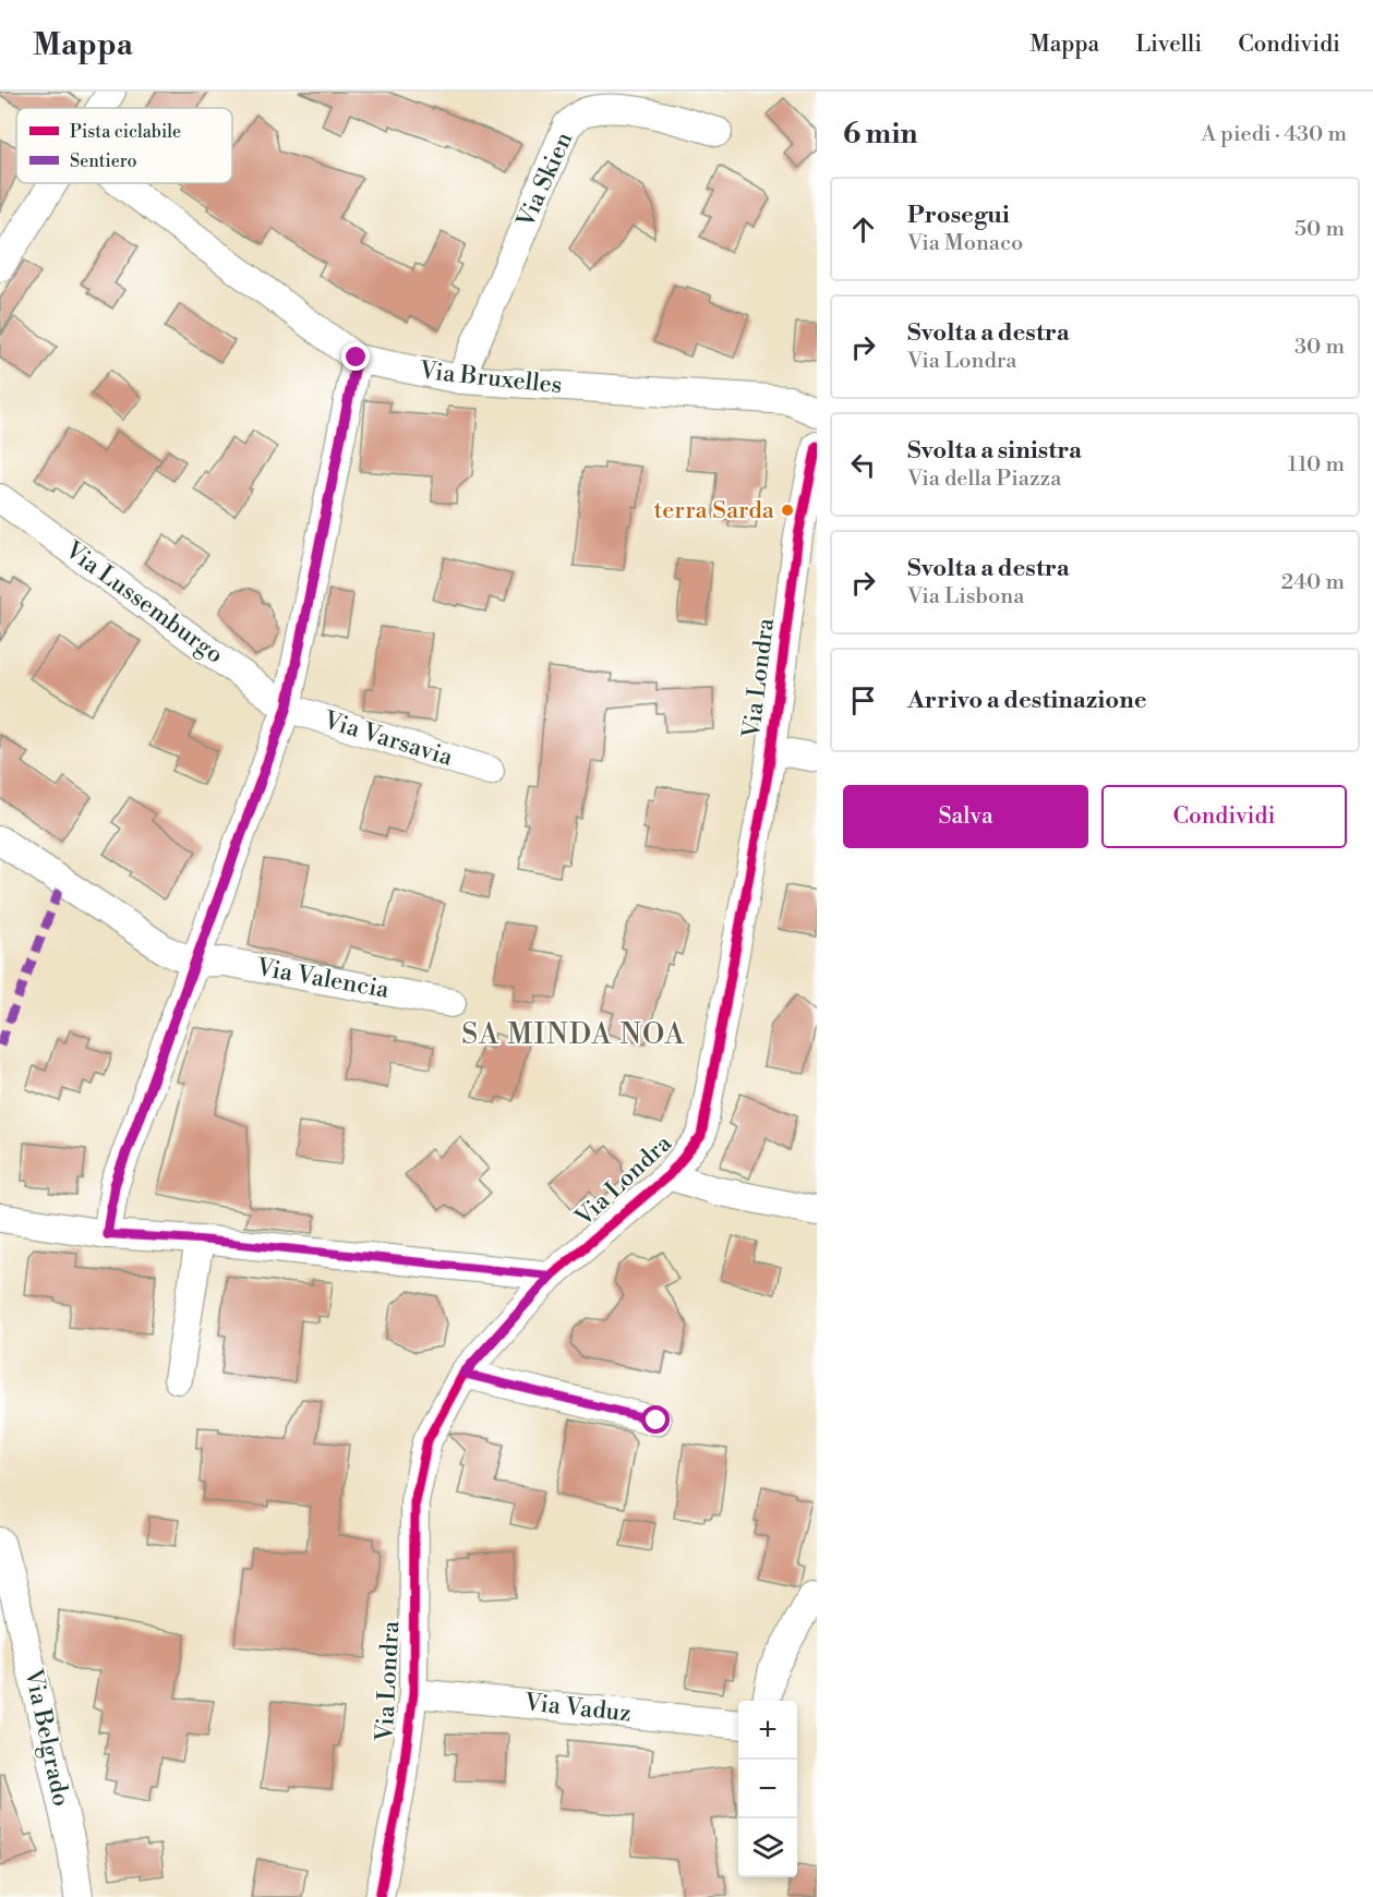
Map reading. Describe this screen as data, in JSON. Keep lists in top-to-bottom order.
{
  "streets": {
    "street": [
      "Via Skien",
      "Via Bruxelles",
      "Via Lussemburgo",
      "Via Londra",
      "Via Varsavia",
      "Via Valencia",
      "Via Vaduz",
      "Via Belgrado"
    ]
  },
  "crossings": [
    ["Via Skien", "Via Bruxelles"],
    ["Via Lussemburgo", "Via Varsavia"],
    ["Via Londra", "Via Vaduz"]
  ],
  "districts": ["SA MINDA NOA"],
  "places": ["terra Sarda"],
  "legend": ["Pista ciclabile", "Sentiero"],
  "page": {
    "header": "Mappa",
    "nav": ["Mappa", "Livelli", "Condividi"],
    "heading": ["6 min", "A piedi · 430 m"],
    "list": [
      ["Prosegui", "Via Monaco", "50 m"],
      ["Svolta a destra", "Via Londra", "30 m"],
      ["Svolta a sinistra", "Via della Piazza", "110 m"],
      ["Svolta a destra", "Via Lisbona", "240 m"],
      "Arrivo a destinazione"
    ],
    "buttons": ["Salva", "Condividi"],
    "map_buttons": ["+", "−"]
  }
}
